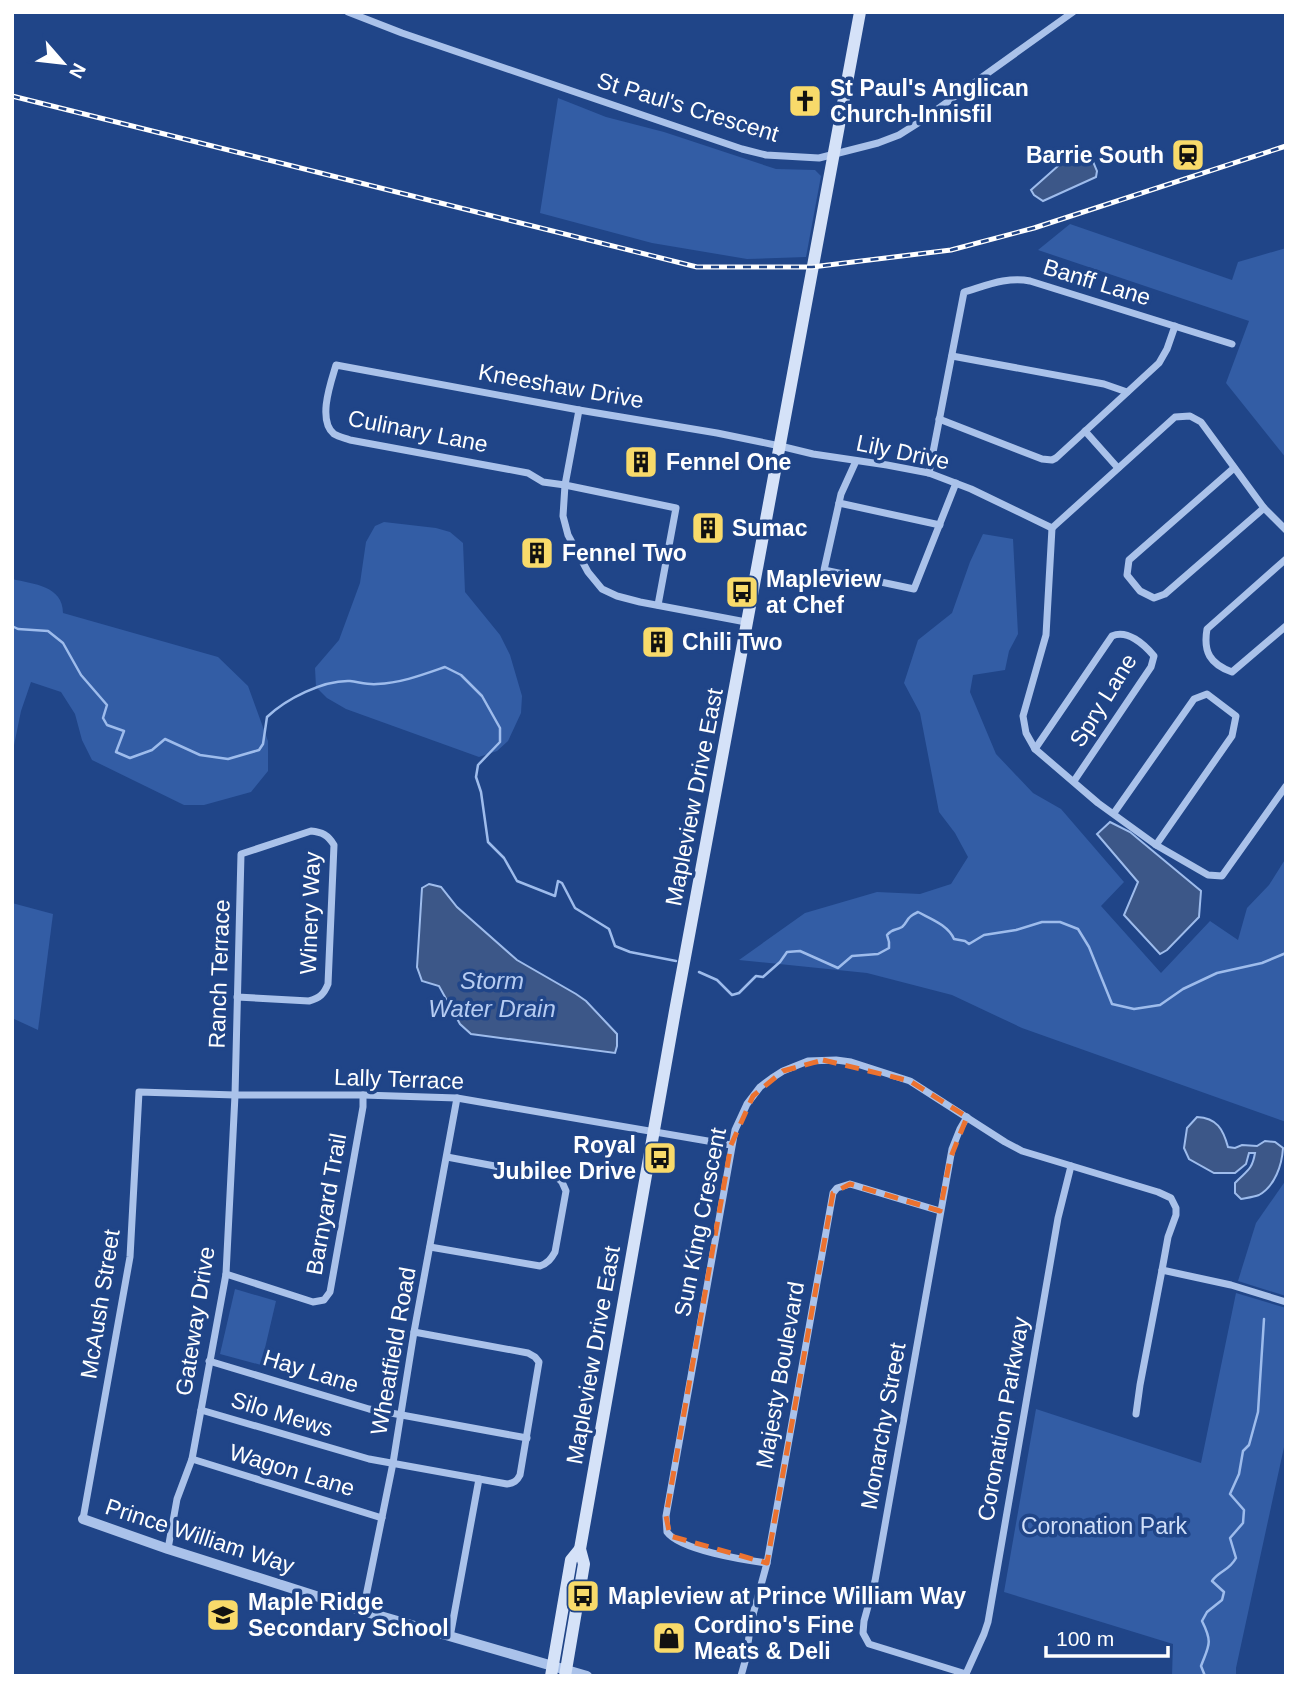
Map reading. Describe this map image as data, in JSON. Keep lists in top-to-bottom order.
{
  "streets": {
    "main road": ["Mapleview Drive East"],
    "street": [
      "St Paul's Crescent",
      "Banff Lane",
      "Kneeshaw Drive",
      "Culinary Lane",
      "Lily Drive",
      "Spry Lane",
      "Winery Way",
      "Ranch Terrace",
      "Lally Terrace",
      "Barnyard Trail",
      "Sun King Crescent",
      "McAush Street",
      "Gateway Drive",
      "Wheatfield Road",
      "Hay Lane",
      "Majesty Boulevard",
      "Silo Mews",
      "Coronation Parkway",
      "Monarchy Street",
      "Wagon Lane",
      "Prince William Way"
    ]
  },
  "crossings": [
    ["St Paul's Crescent", "Mapleview Drive East"],
    ["Banff Lane", "Lily Drive"],
    ["Kneeshaw Drive", "Culinary Lane"],
    ["Kneeshaw Drive", "Lily Drive"],
    ["Kneeshaw Drive", "Mapleview Drive East"],
    ["Lily Drive", "Mapleview Drive East"],
    ["Mapleview Drive East", "Lally Terrace"],
    ["Mapleview Drive East", "Prince William Way"],
    ["Winery Way", "Ranch Terrace"],
    ["Ranch Terrace", "Lally Terrace"],
    ["Ranch Terrace", "Gateway Drive"],
    ["Lally Terrace", "Barnyard Trail"],
    ["Lally Terrace", "McAush Street"],
    ["Lally Terrace", "Gateway Drive"],
    ["Lally Terrace", "Wheatfield Road"],
    ["Barnyard Trail", "Gateway Drive"],
    ["Sun King Crescent", "Majesty Boulevard"],
    ["Sun King Crescent", "Coronation Parkway"],
    ["Sun King Crescent", "Monarchy Street"],
    ["McAush Street", "Prince William Way"],
    ["Gateway Drive", "Hay Lane"],
    ["Gateway Drive", "Silo Mews"],
    ["Gateway Drive", "Wagon Lane"],
    ["Gateway Drive", "Prince William Way"],
    ["Wheatfield Road", "Hay Lane"],
    ["Wheatfield Road", "Silo Mews"],
    ["Wheatfield Road", "Wagon Lane"],
    ["Wheatfield Road", "Prince William Way"],
    ["Hay Lane", "Silo Mews"],
    ["Majesty Boulevard", "Monarchy Street"],
    ["Coronation Parkway", "Monarchy Street"]
  ],
  "water": ["Storm Water Drain"],
  "parks": ["Coronation Park"],
  "places": {
    "church": ["St Paul's Anglican Church-Innisfil"],
    "station": ["Barrie South"],
    "building": [
      "Fennel One",
      "Sumac",
      "Fennel Two",
      "Chili Two"
    ],
    "bus stop": ["Mapleview at Chef", "Royal Jubilee Drive", "Mapleview at Prince William Way"],
    "school or university": ["Maple Ridge Secondary School"],
    "shop": ["Cordino's Fine Meats & Deli"]
  },
  "scale_bar": "100 m",
  "north": "bottom right"
}
